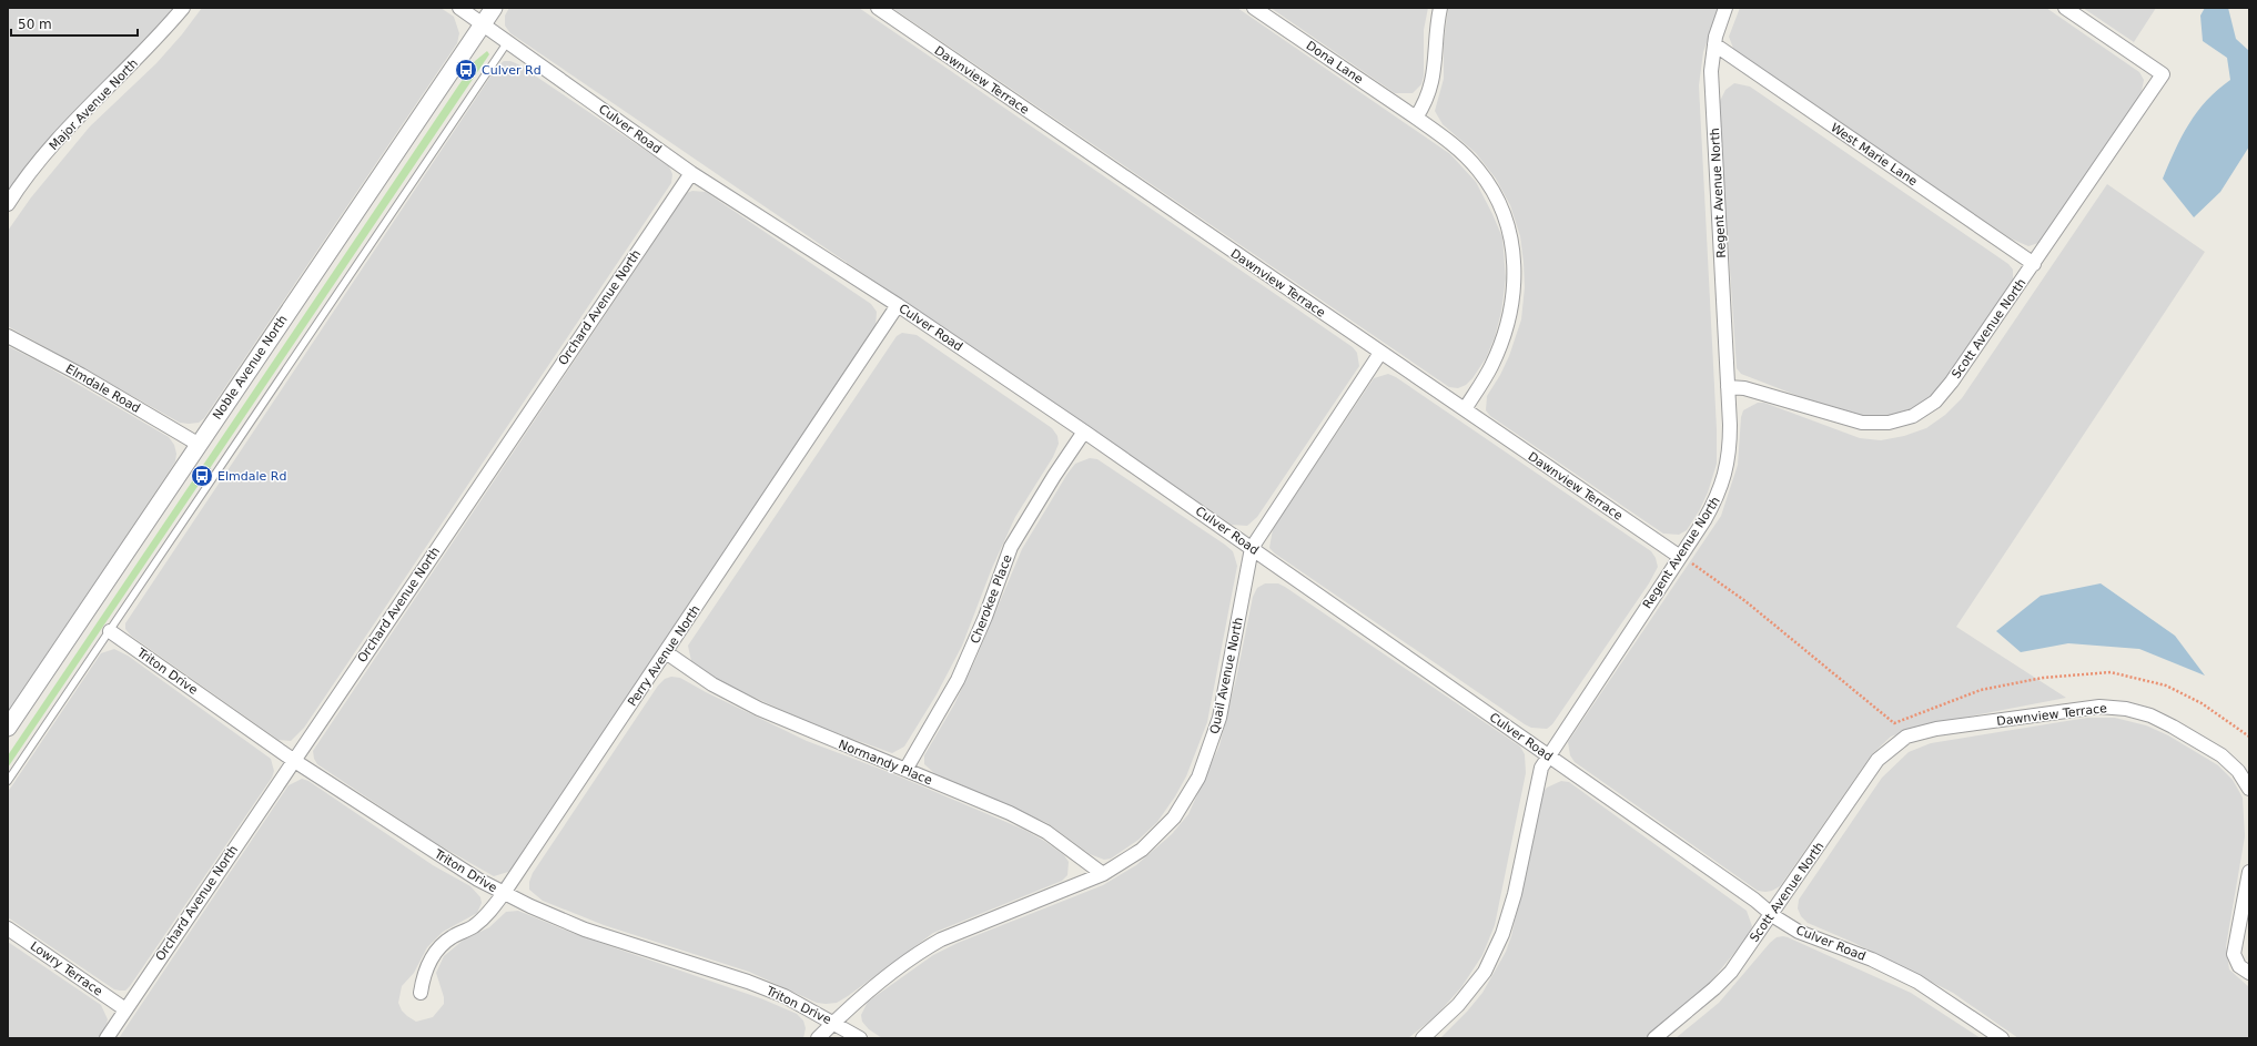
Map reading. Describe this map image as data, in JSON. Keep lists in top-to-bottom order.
{
  "streets": {
    "street": [
      "Dona Lane",
      "Dawnview Terrace",
      "Major Avenue North",
      "Culver Road",
      "West Marie Lane",
      "Regent Avenue North",
      "Orchard Avenue North",
      "Scott Avenue North",
      "Noble Avenue North",
      "Elmdale Road",
      "Cherokee Place",
      "Perry Avenue North",
      "Triton Drive",
      "Quail Avenue North",
      "Normandy Place",
      "Lowry Terrace"
    ]
  },
  "crossings": [
    ["Dawnview Terrace", "Regent Avenue North"],
    ["Dawnview Terrace", "Scott Avenue North"],
    ["Dawnview Terrace", "Quail Avenue North"],
    ["Culver Road", "Regent Avenue North"],
    ["Culver Road", "Orchard Avenue North"],
    ["Culver Road", "Scott Avenue North"],
    ["Culver Road", "Noble Avenue North"],
    ["Culver Road", "Cherokee Place"],
    ["Culver Road", "Perry Avenue North"],
    ["Culver Road", "Quail Avenue North"],
    ["West Marie Lane", "Regent Avenue North"],
    ["West Marie Lane", "Scott Avenue North"],
    ["Regent Avenue North", "Scott Avenue North"],
    ["Orchard Avenue North", "Triton Drive"],
    ["Orchard Avenue North", "Lowry Terrace"],
    ["Noble Avenue North", "Elmdale Road"],
    ["Cherokee Place", "Normandy Place"],
    ["Perry Avenue North", "Triton Drive"],
    ["Perry Avenue North", "Normandy Place"],
    ["Triton Drive", "Quail Avenue North"],
    ["Quail Avenue North", "Normandy Place"]
  ],
  "places": {
    "bus stop": ["Culver Rd", "Elmdale Rd"]
  },
  "scale_bar": "50 m"
}
